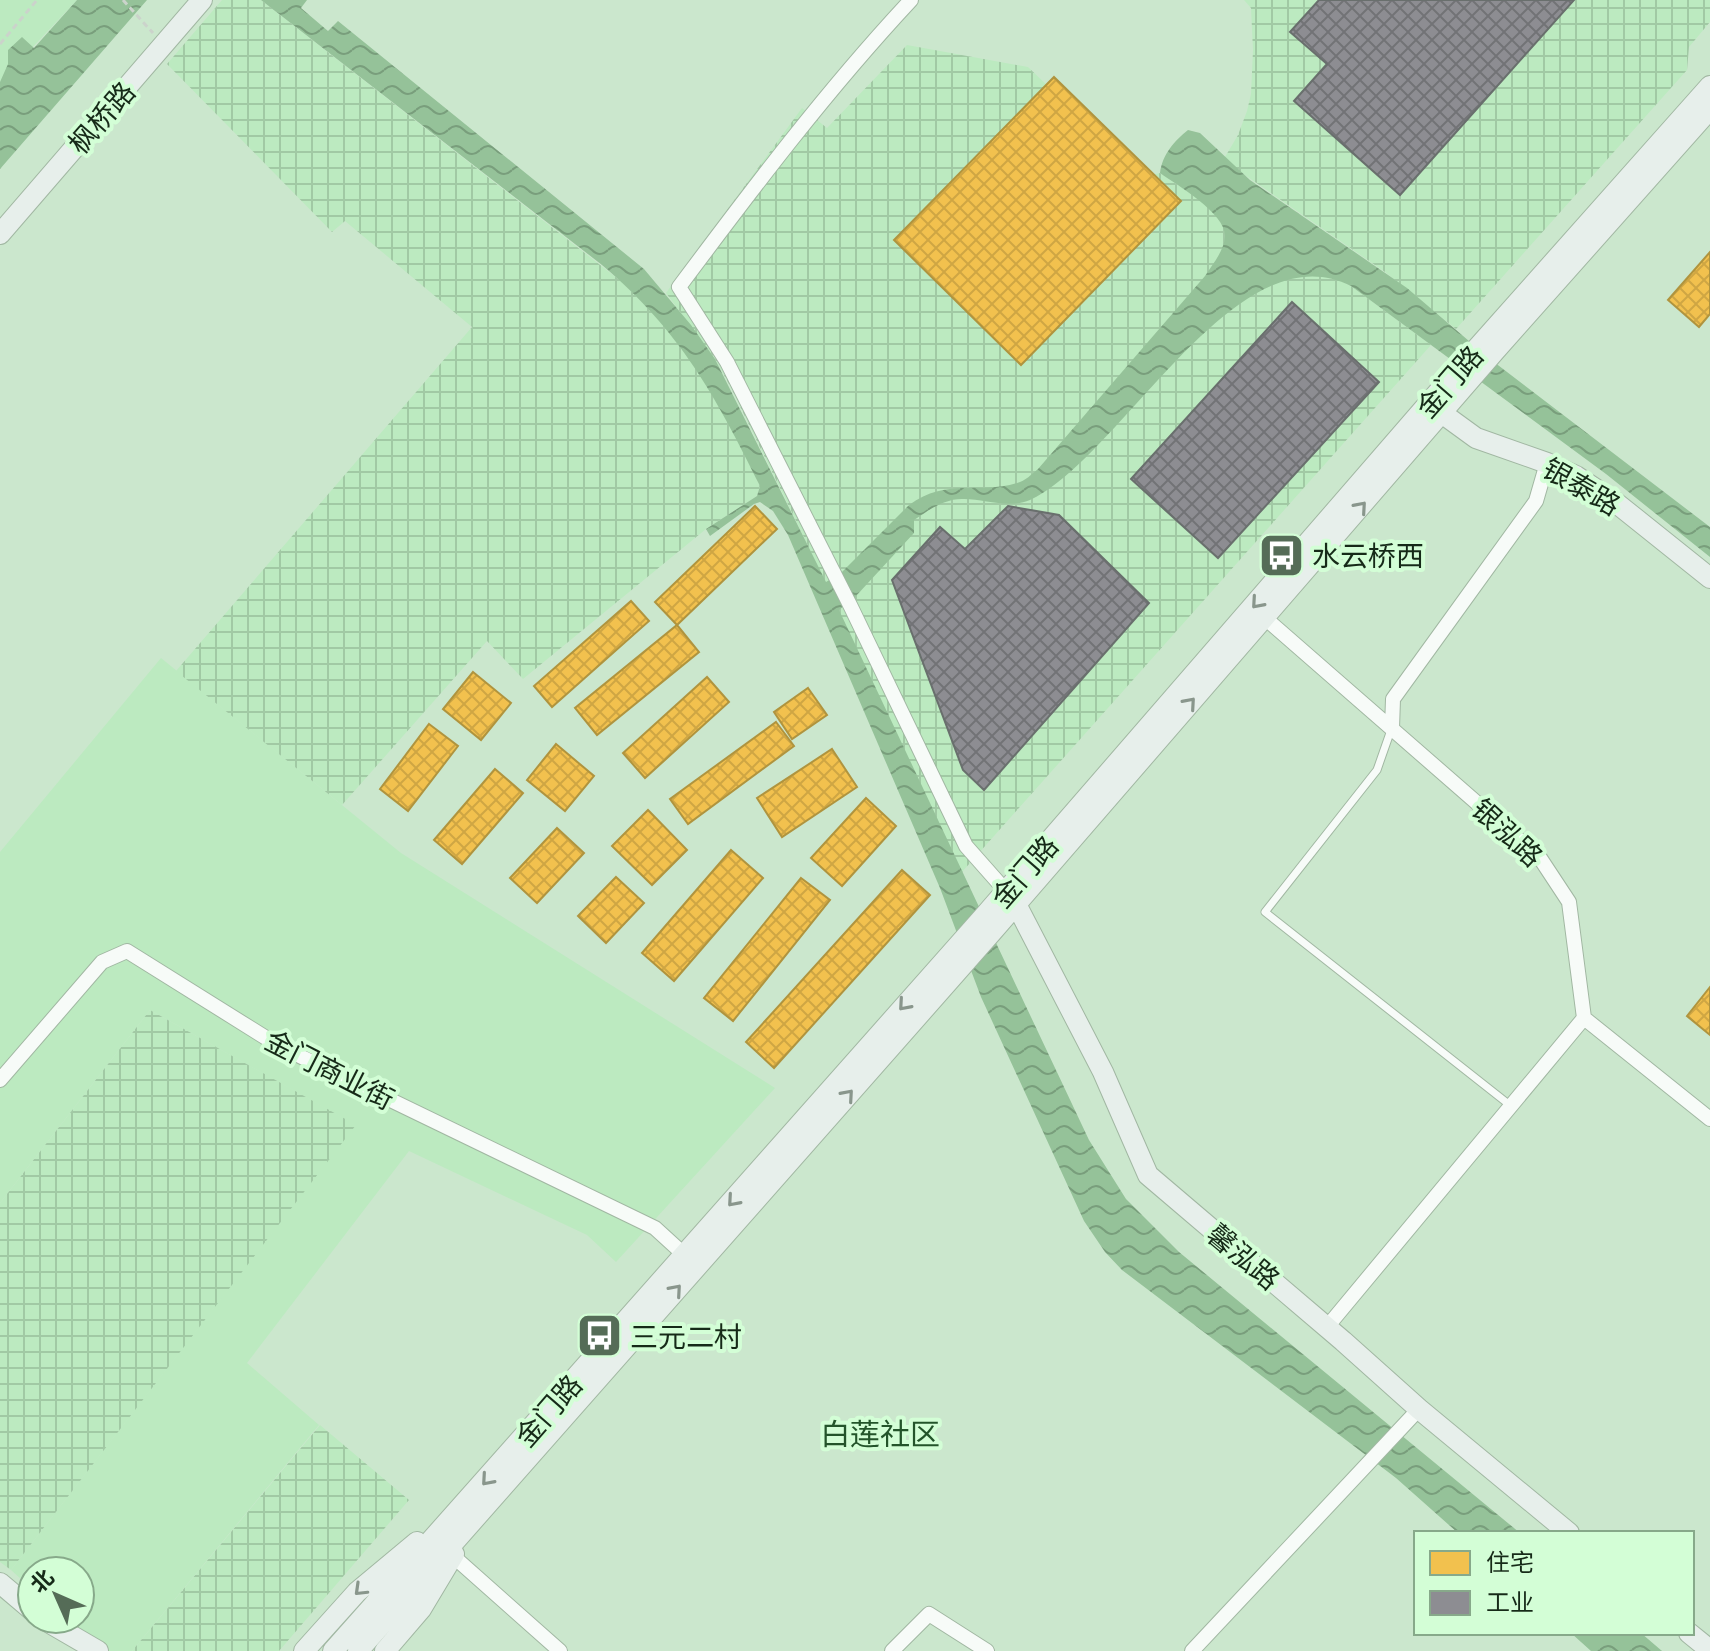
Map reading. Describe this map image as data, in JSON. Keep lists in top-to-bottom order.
{
  "streets": {
    "main road": [
      "枫桥路",
      "金门路",
      "银泰路",
      "馨泓路"
    ],
    "street": ["银泓路", "金门商业街"]
  },
  "crossings": [
    ["金门路", "银泰路"],
    ["金门路", "银泓路"],
    ["金门路", "金门商业街"],
    ["金门路", "馨泓路"]
  ],
  "districts": ["白莲社区"],
  "places": {
    "bus stop": ["水云桥西", "三元二村"]
  },
  "legend": ["住宅", "工业"],
  "north": "top left"
}
